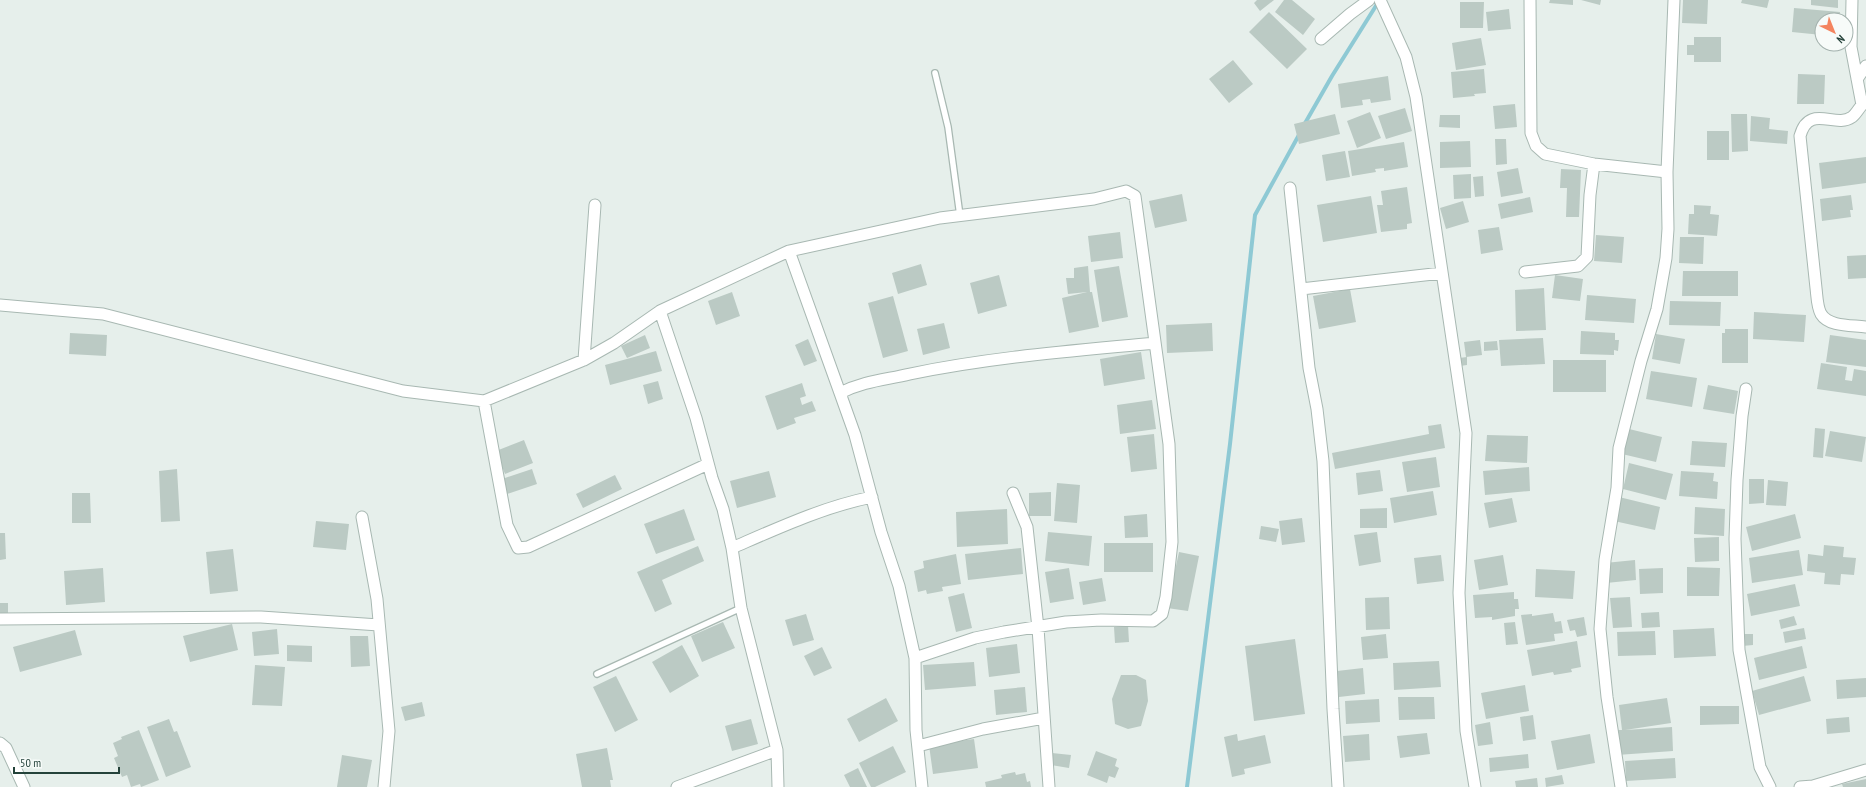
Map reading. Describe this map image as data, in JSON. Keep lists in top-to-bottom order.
{
  "scale_bar": "50 m",
  "north": "bottom right"
}
